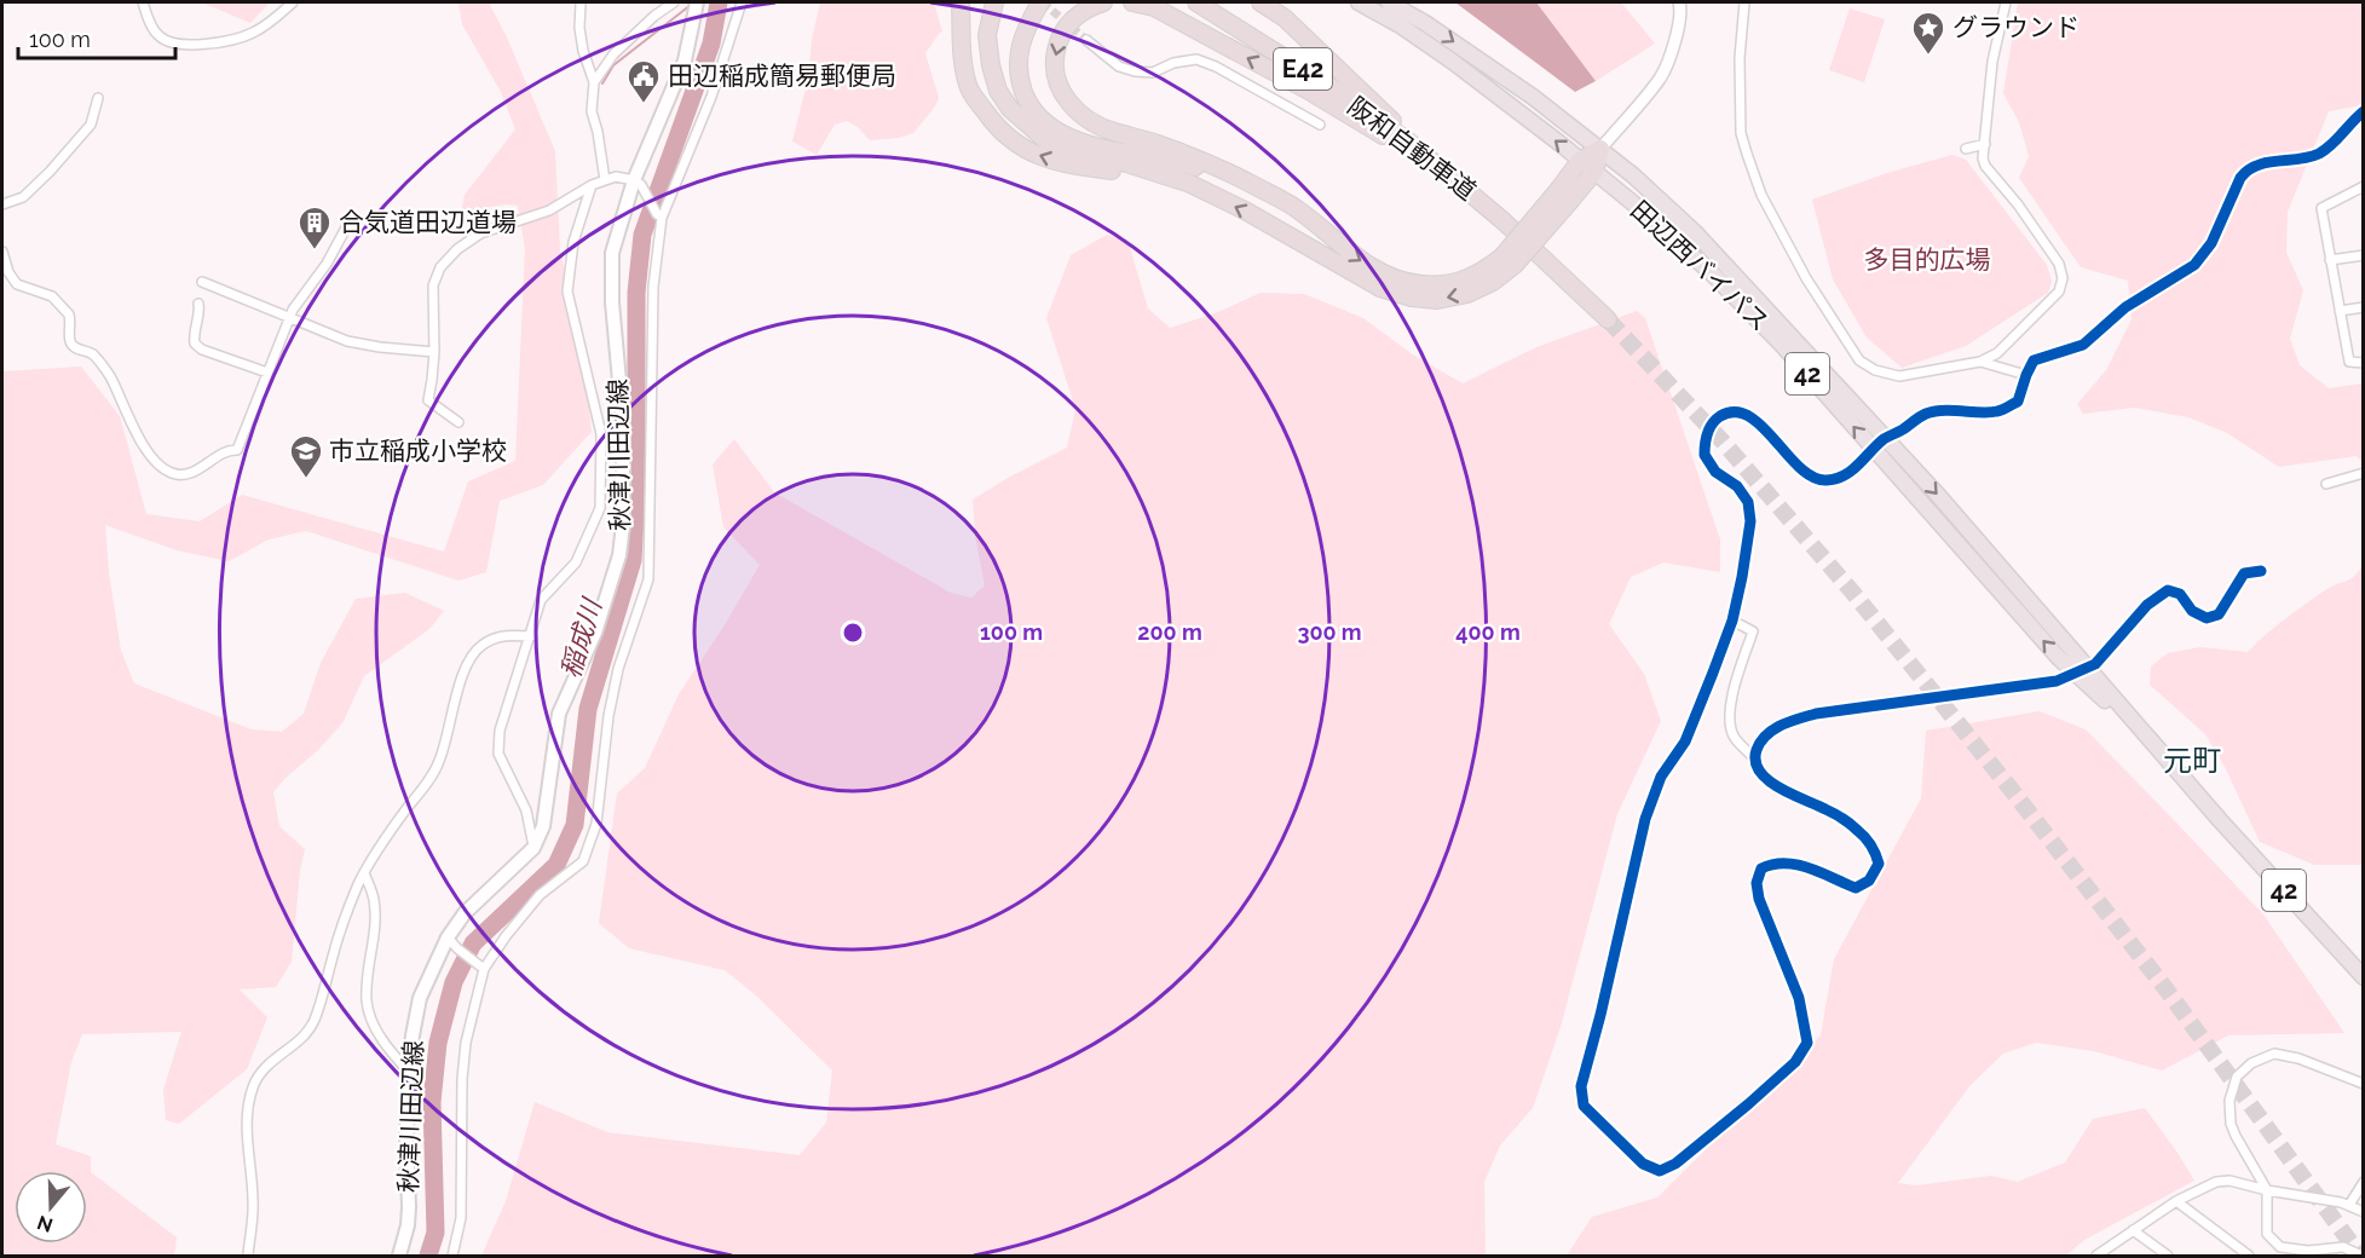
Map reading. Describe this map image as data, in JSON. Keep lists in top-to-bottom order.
{
  "streets": {
    "highway": [
      "E42",
      "阪和自動車道",
      "田辺西バイパス",
      "42"
    ],
    "main road": ["秋津川田辺線"]
  },
  "districts": ["元町"],
  "water": ["稲成川"],
  "parks": ["多目的広場"],
  "places": {
    "place": ["グラウンド"],
    "public building": ["田辺稲成簡易郵便局"],
    "building": ["合気道田辺道場"],
    "school or university": ["市立稲成小学校"]
  },
  "scale_bar": "100 m",
  "north": "bottom",
  "rings": [
    "100 m",
    "200 m",
    "300 m",
    "400 m"
  ]
}
